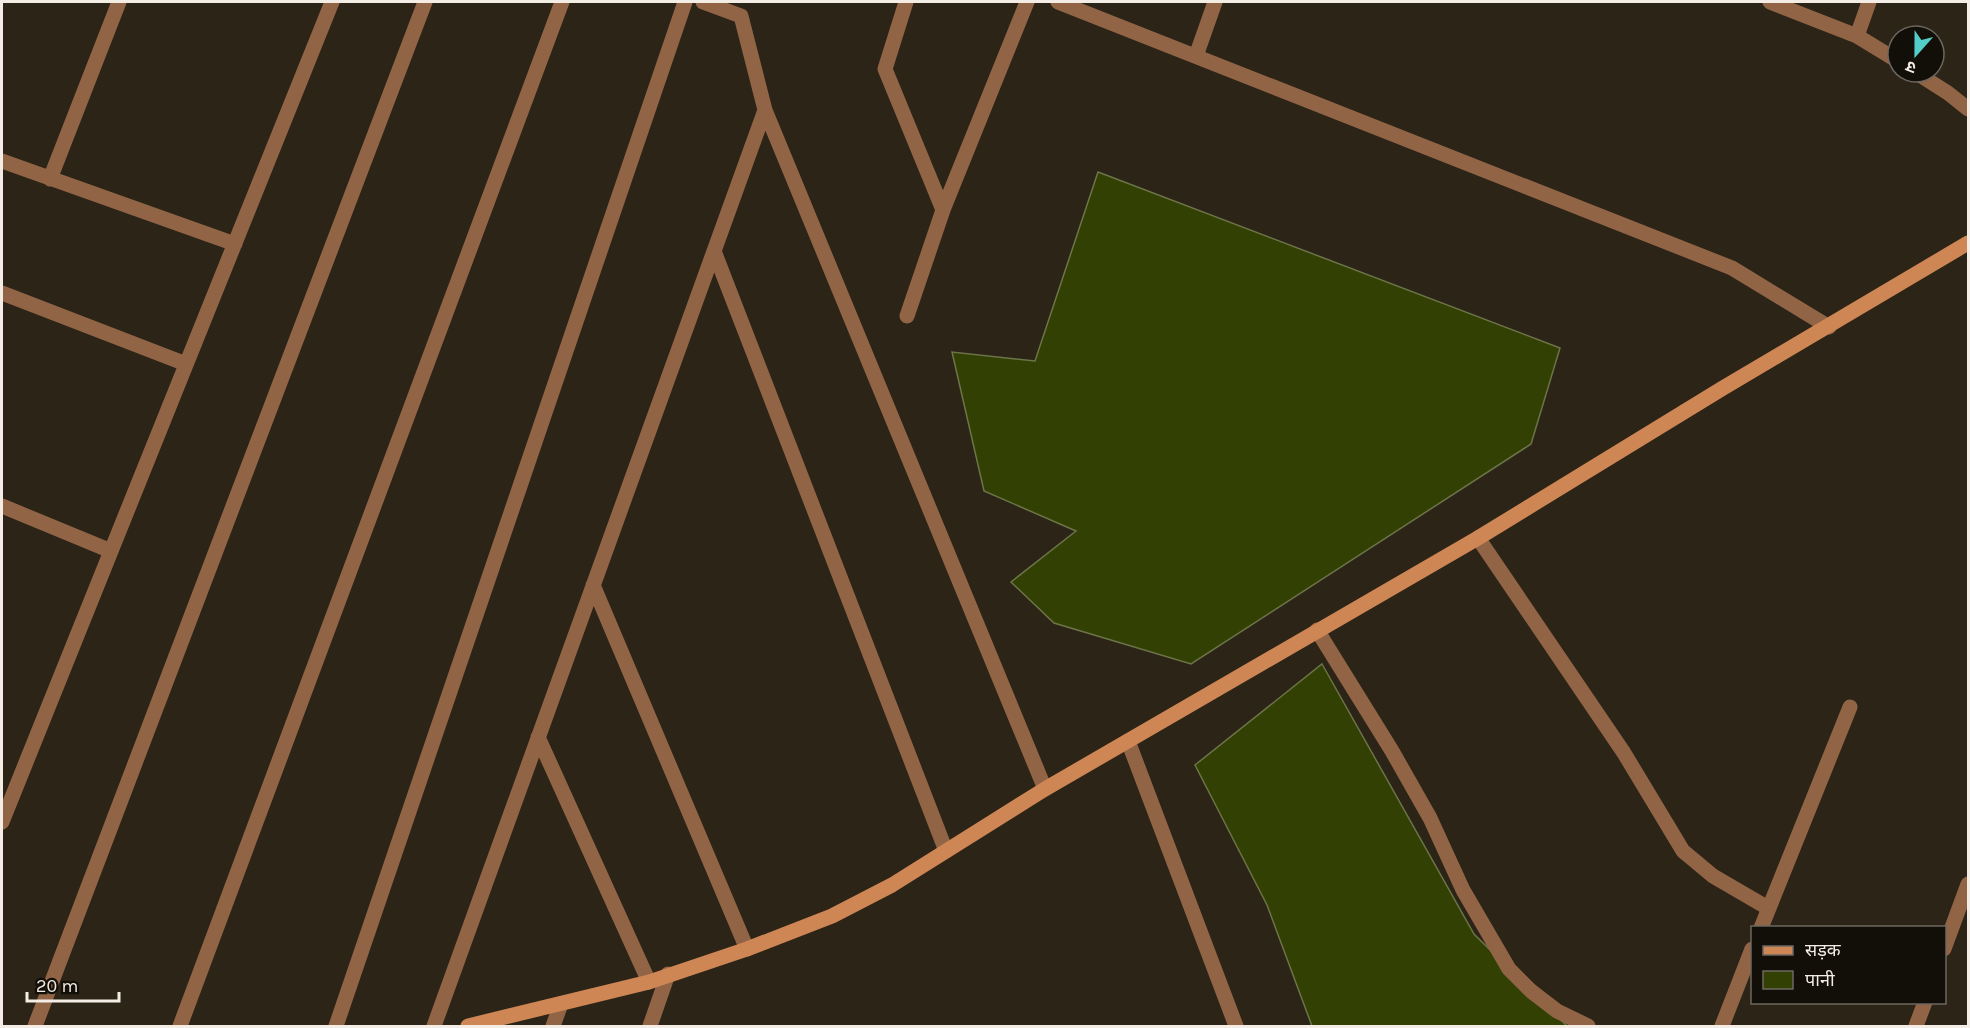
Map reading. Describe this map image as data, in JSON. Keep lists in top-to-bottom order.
{
  "legend": ["सड़क", "पानी"],
  "scale_bar": "20 m",
  "north": "bottom"
}
